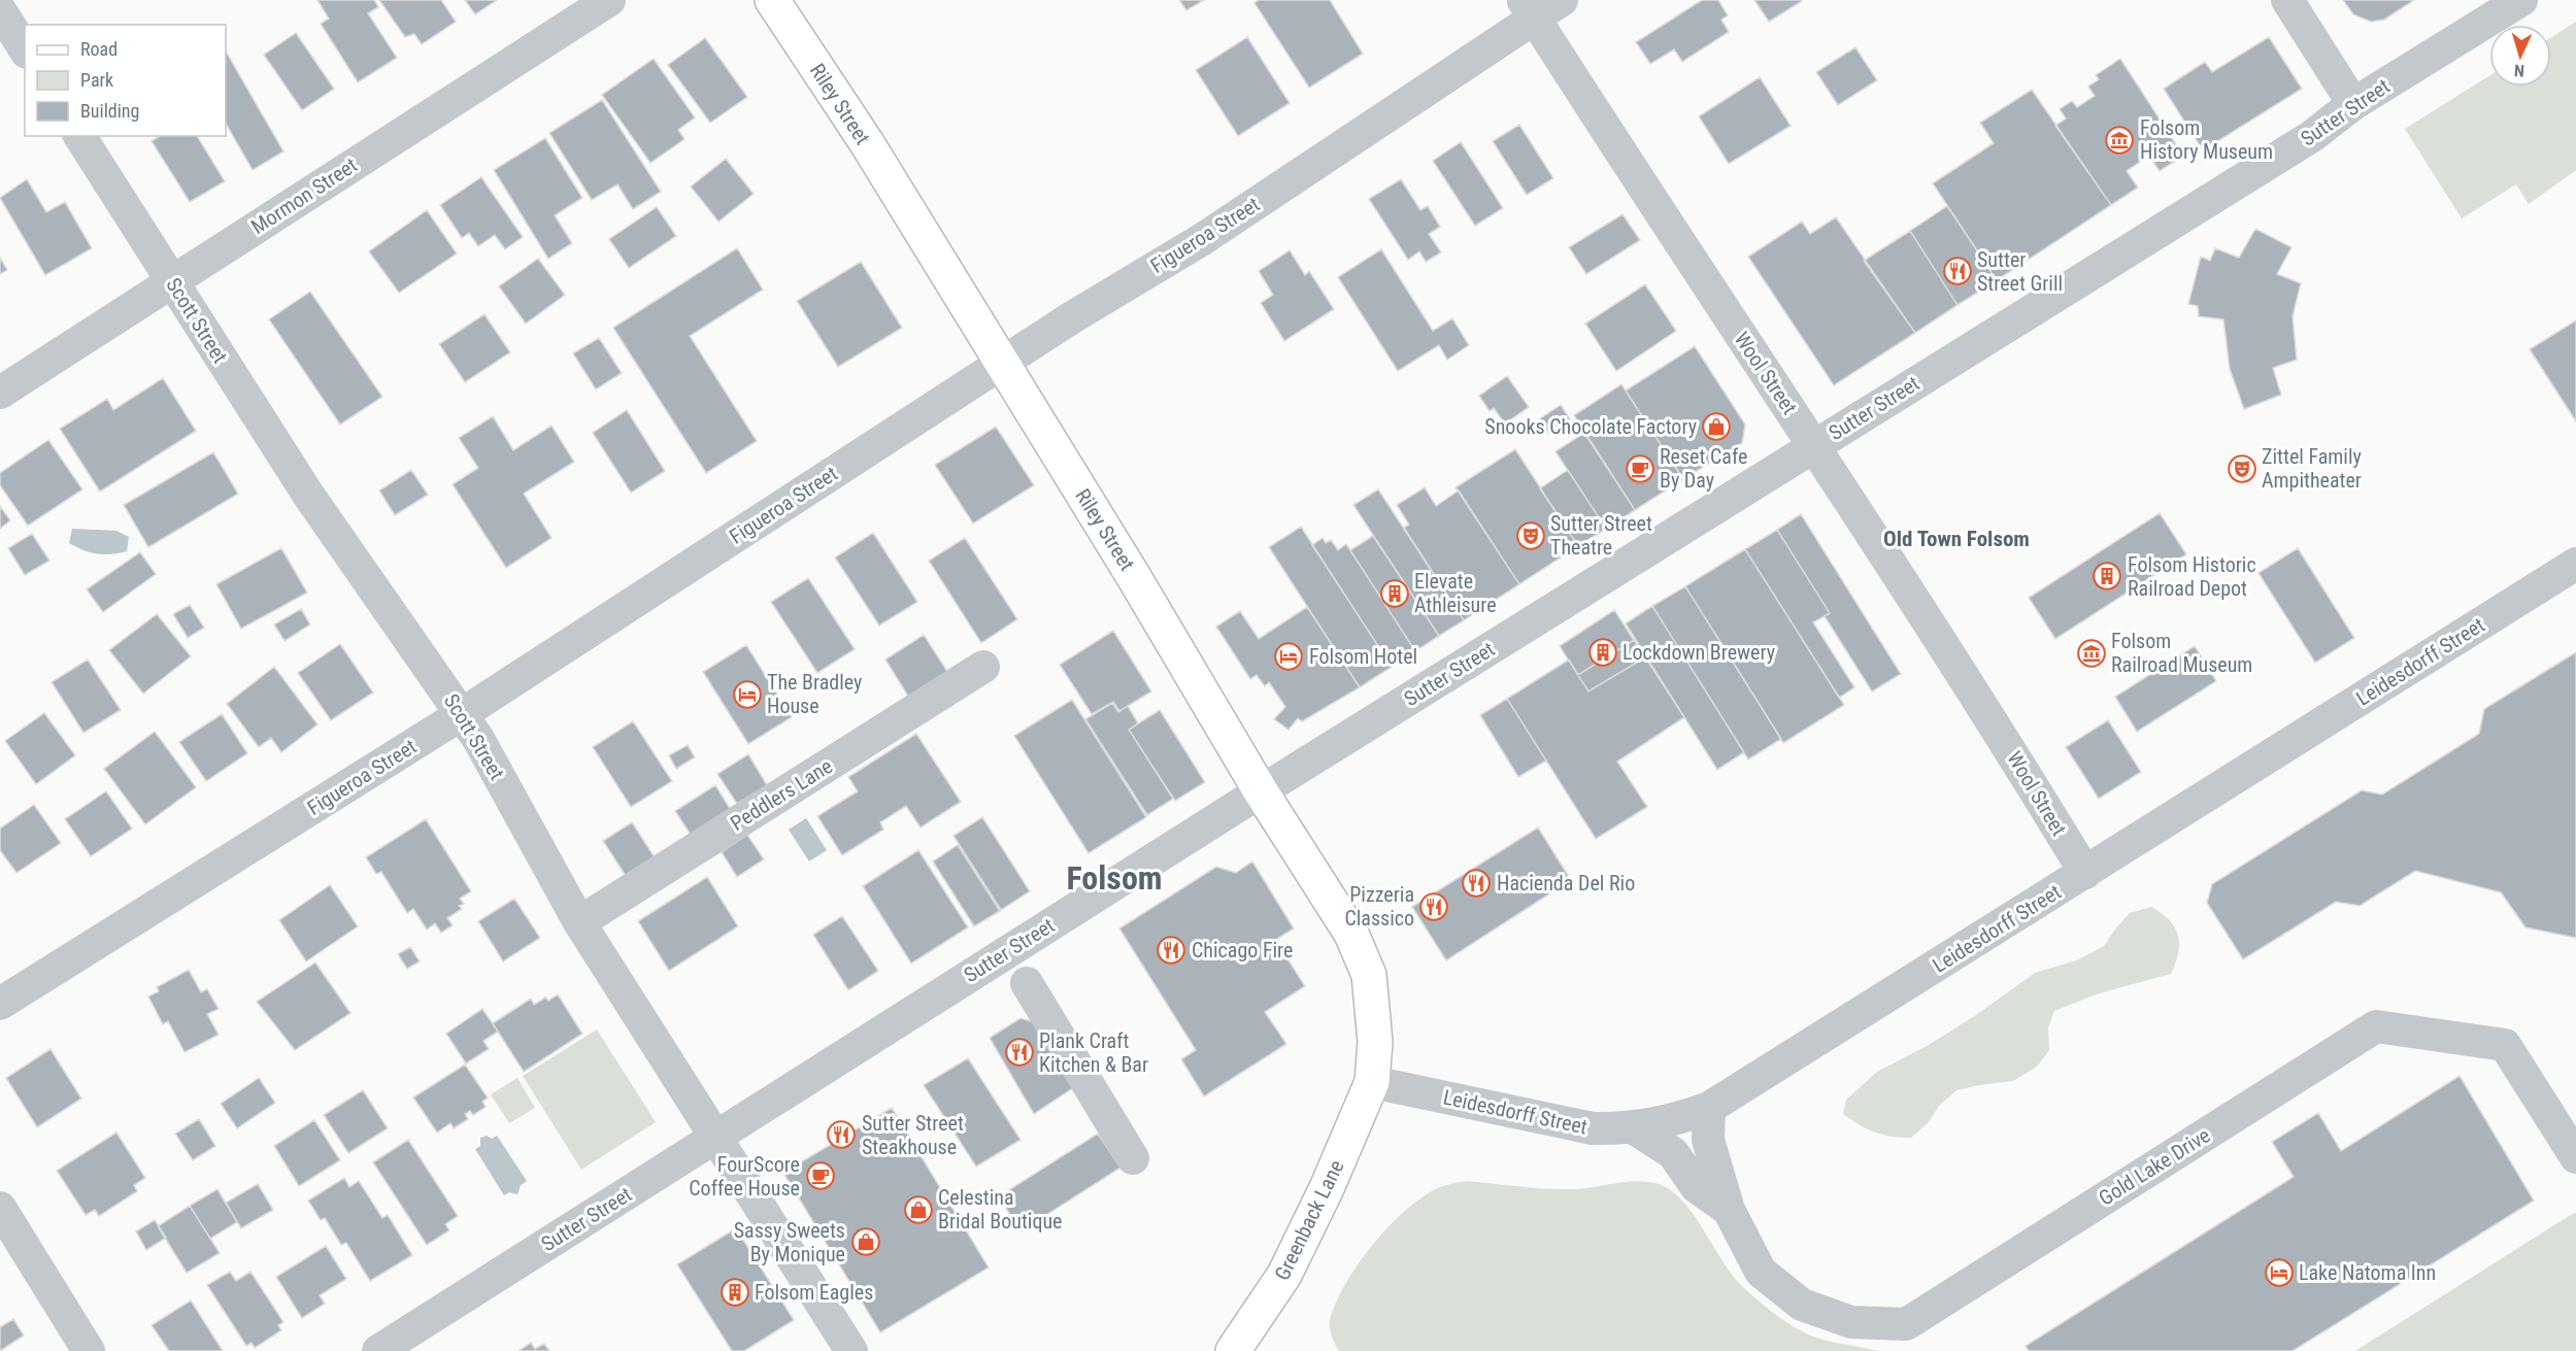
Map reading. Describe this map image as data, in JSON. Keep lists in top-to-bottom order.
{
  "streets": {
    "main road": ["Riley Street", "Greenback Lane"],
    "street": [
      "Sutter Street",
      "Mormon Street",
      "Figueroa Street",
      "Scott Street",
      "Wool Street",
      "Leidesdorff Street",
      "Peddlers Lane",
      "Gold Lake Drive"
    ]
  },
  "crossings": [
    ["Riley Street", "Sutter Street"],
    ["Riley Street", "Figueroa Street"],
    ["Riley Street", "Leidesdorff Street"],
    ["Riley Street", "Greenback Lane"],
    ["Sutter Street", "Scott Street"],
    ["Sutter Street", "Wool Street"],
    ["Mormon Street", "Scott Street"],
    ["Figueroa Street", "Scott Street"],
    ["Figueroa Street", "Wool Street"],
    ["Scott Street", "Peddlers Lane"],
    ["Wool Street", "Leidesdorff Street"],
    ["Leidesdorff Street", "Gold Lake Drive"],
    ["Leidesdorff Street", "Greenback Lane"]
  ],
  "districts": ["Old Town Folsom", "Folsom"],
  "places": {
    "museum": ["Folsom History Museum", "Folsom Railroad Museum"],
    "restaurant": [
      "Sutter Street Grill",
      "Hacienda Del Rio",
      "Pizzeria Classico",
      "Chicago Fire",
      "Plank Craft Kitchen & Bar",
      "Sutter Street Steakhouse"
    ],
    "shop": ["Snooks Chocolate Factory", "Celestina Bridal Boutique", "Sassy Sweets By Monique"],
    "cafe": ["Reset Cafe By Day", "FourScore Coffee House"],
    "theatre": ["Zittel Family Ampitheater", "Sutter Street Theatre"],
    "building": [
      "Folsom Historic Railroad Depot",
      "Elevate Athleisure",
      "Lockdown Brewery",
      "Folsom Eagles"
    ],
    "hotel": ["Folsom Hotel", "The Bradley House", "Lake Natoma Inn"]
  },
  "legend": ["Road", "Park", "Building"],
  "north": "bottom"
}
